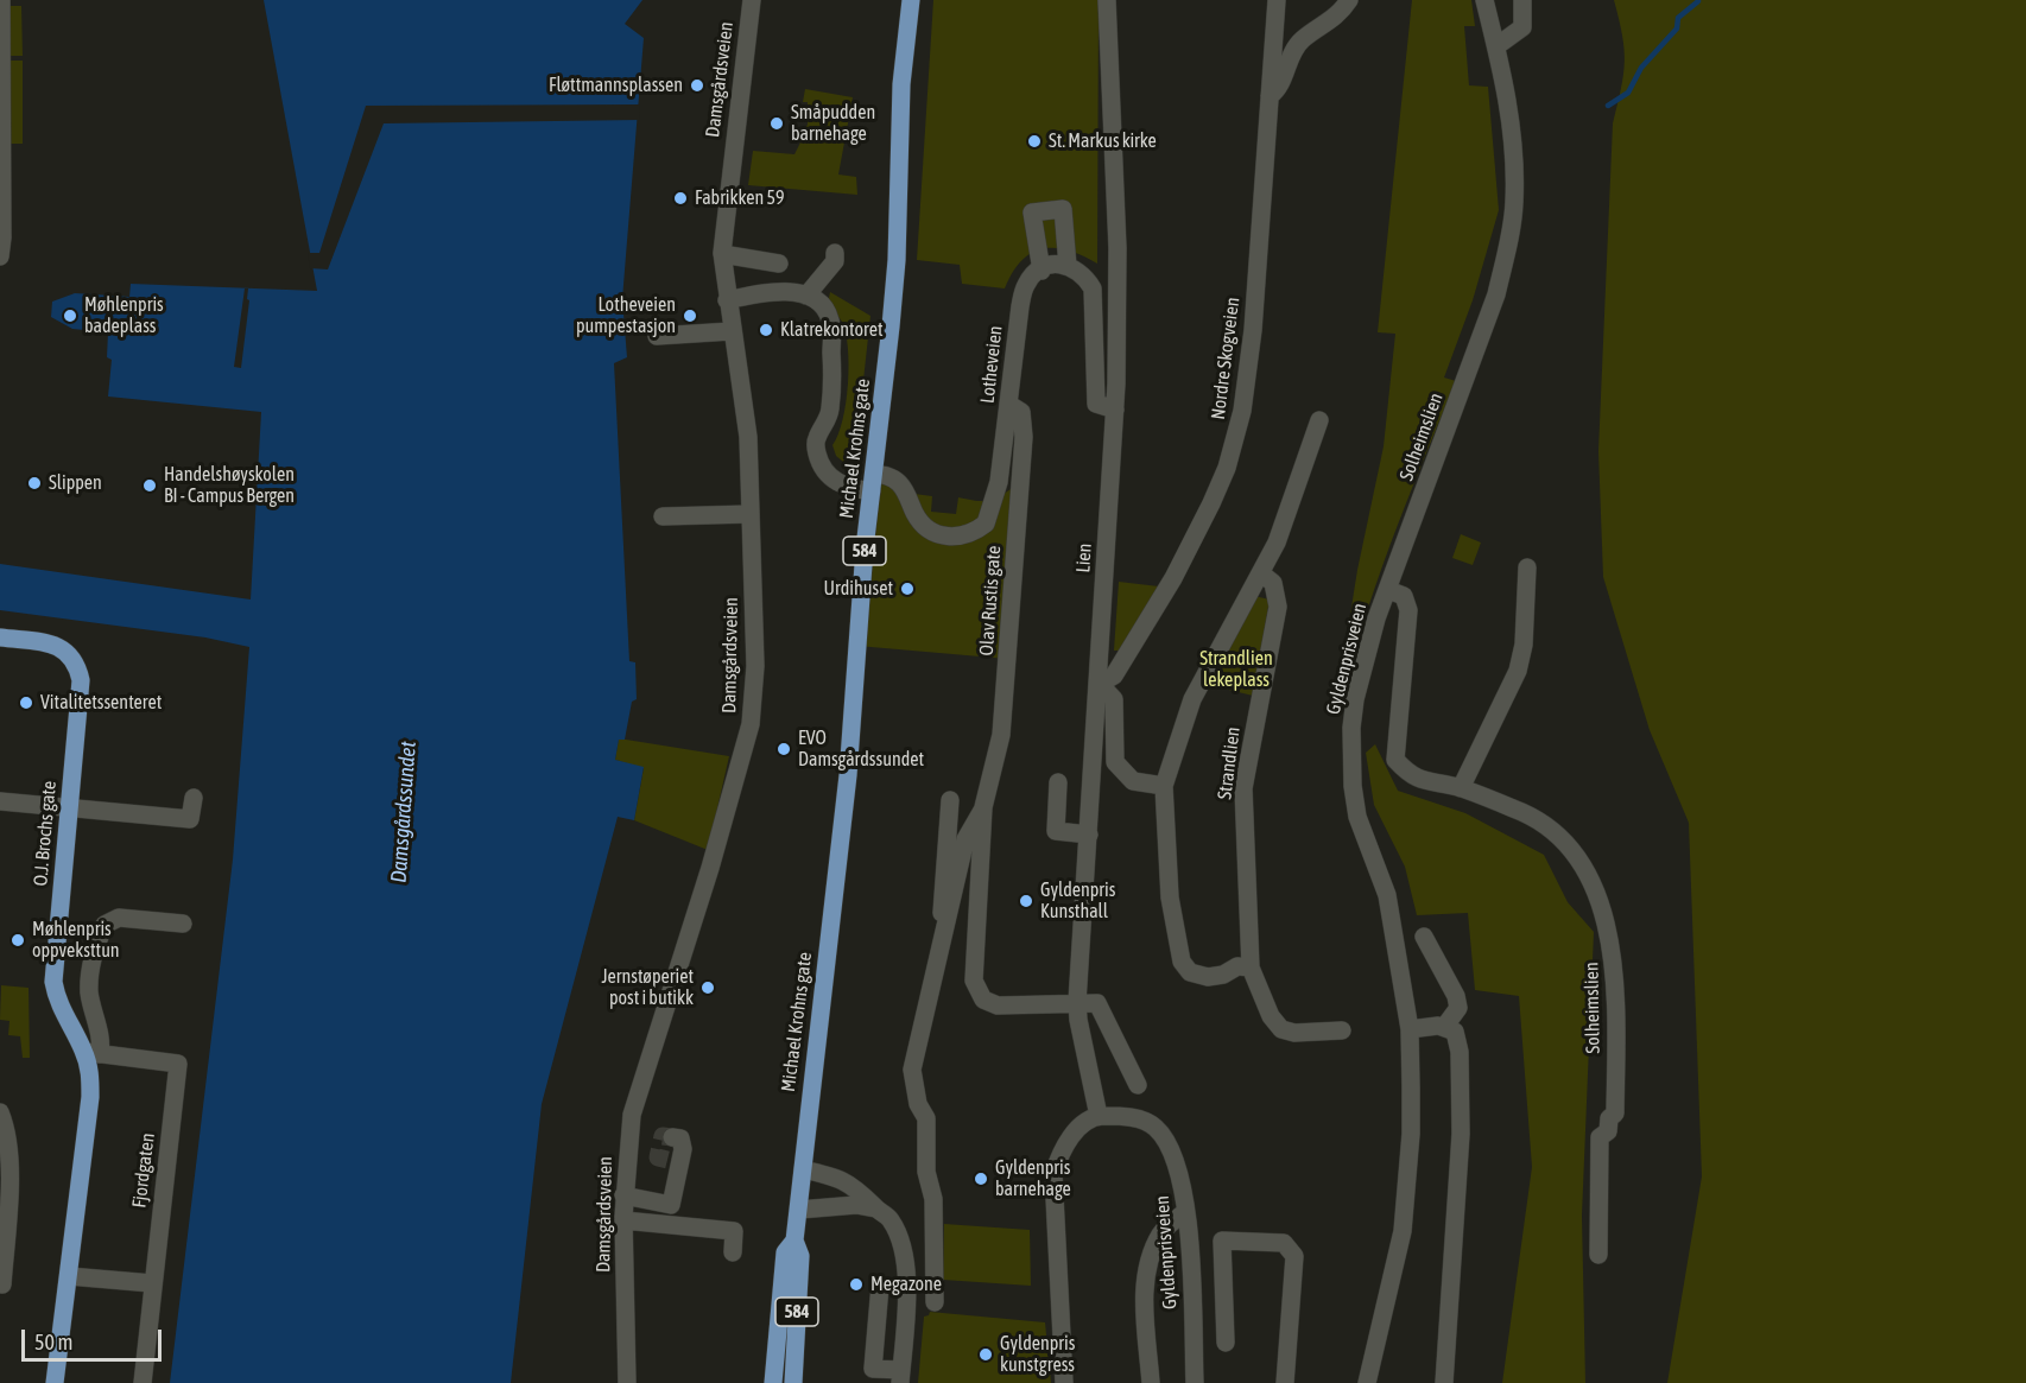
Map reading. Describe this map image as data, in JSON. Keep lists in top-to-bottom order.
{
  "streets": {
    "main road": ["Michael Krohns gate", "584", "O.J. Brochs gate"],
    "street": [
      "Damsgårdsveien",
      "Nordre Skogveien",
      "Lotheveien",
      "Solheimslien",
      "Lien",
      "Olav Rustis gate",
      "Gyldenprisveien",
      "Strandlien",
      "Fjordgaten"
    ]
  },
  "crossings": [
    ["Nordre Skogveien", "Lien"],
    ["Lotheveien", "Michael Krohns gate"],
    ["Lotheveien", "Olav Rustis gate"],
    ["Solheimslien", "Gyldenprisveien"],
    ["Lien", "Olav Rustis gate"],
    ["Lien", "Gyldenprisveien"],
    ["O.J. Brochs gate", "Fjordgaten"]
  ],
  "water": ["Damsgårdssundet"],
  "parks": ["Strandlien lekeplass"],
  "places": [
    "Fløttmannsplassen",
    "Småpudden barnehage",
    "St. Markus kirke",
    "Fabrikken 59",
    "Møhlenpris badeplass",
    "Lotheveien pumpestasjon",
    "Klatrekontoret",
    "Slippen",
    "Handelshøyskolen BI - Campus Bergen",
    "Urdihuset",
    "Vitalitetssenteret",
    "EVO Damsgårdssundet",
    "Gyldenpris Kunsthall",
    "Møhlenpris oppveksttun",
    "Jernstøperiet post i butikk",
    "Gyldenpris barnehage",
    "Megazone",
    "Gyldenpris kunstgress"
  ],
  "scale_bar": "50 m"
}
